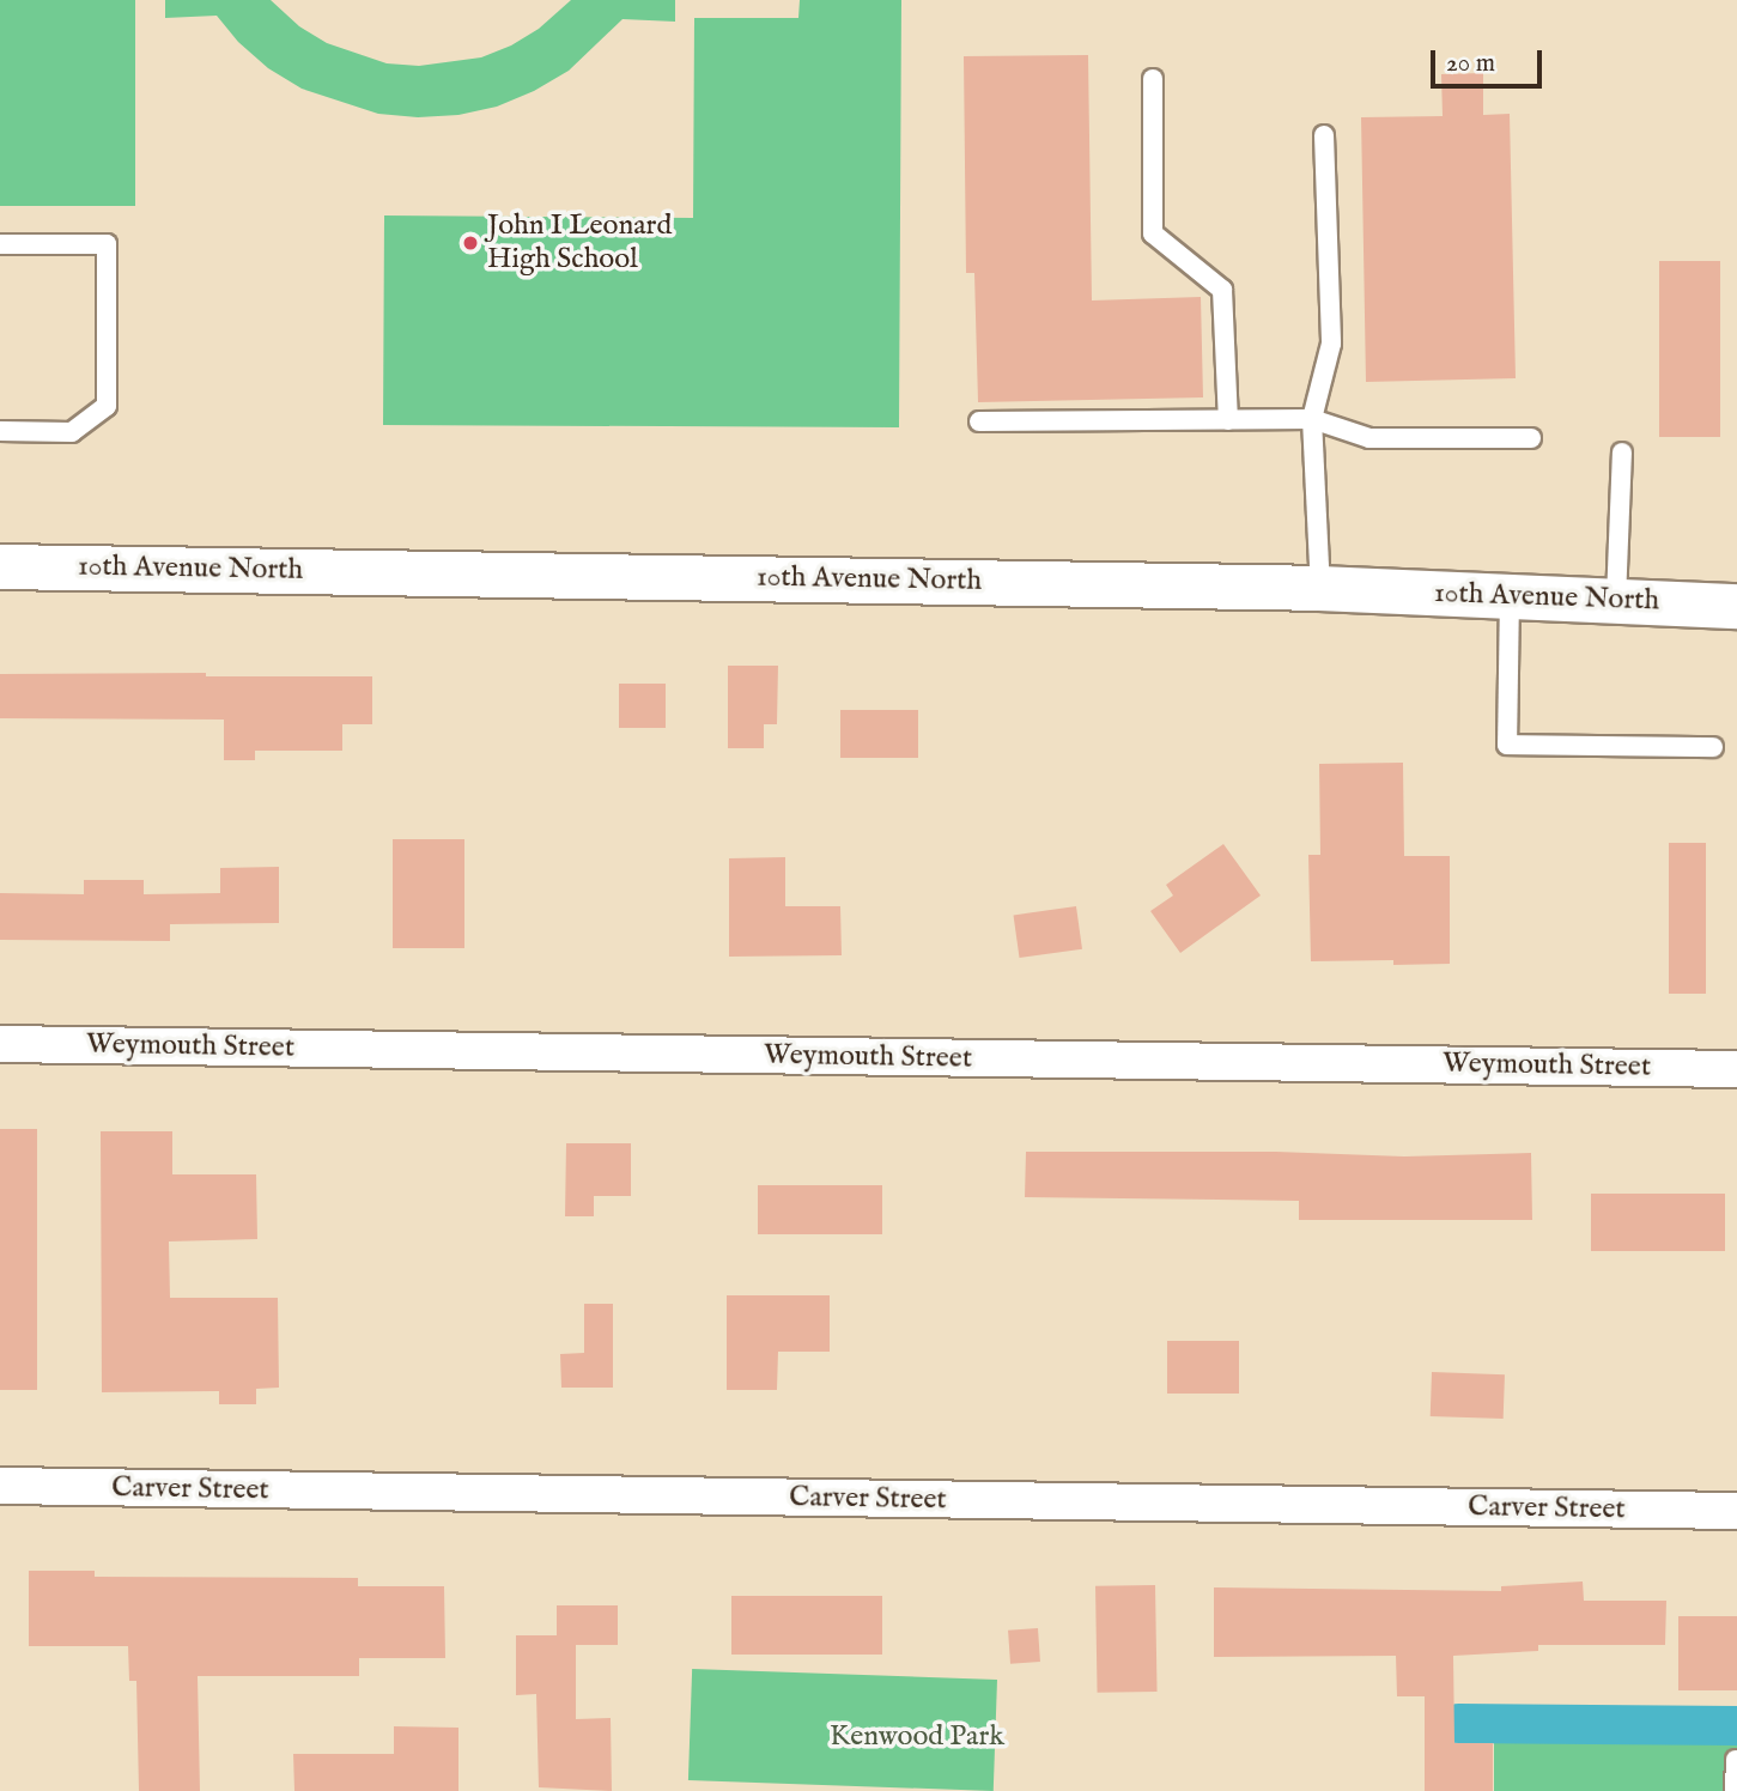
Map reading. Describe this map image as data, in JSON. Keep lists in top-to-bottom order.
{
  "streets": {
    "street": ["10th Avenue North", "Weymouth Street", "Carver Street"]
  },
  "parks": ["Kenwood Park"],
  "places": ["John I Leonard High School"],
  "scale_bar": "20 m"
}
